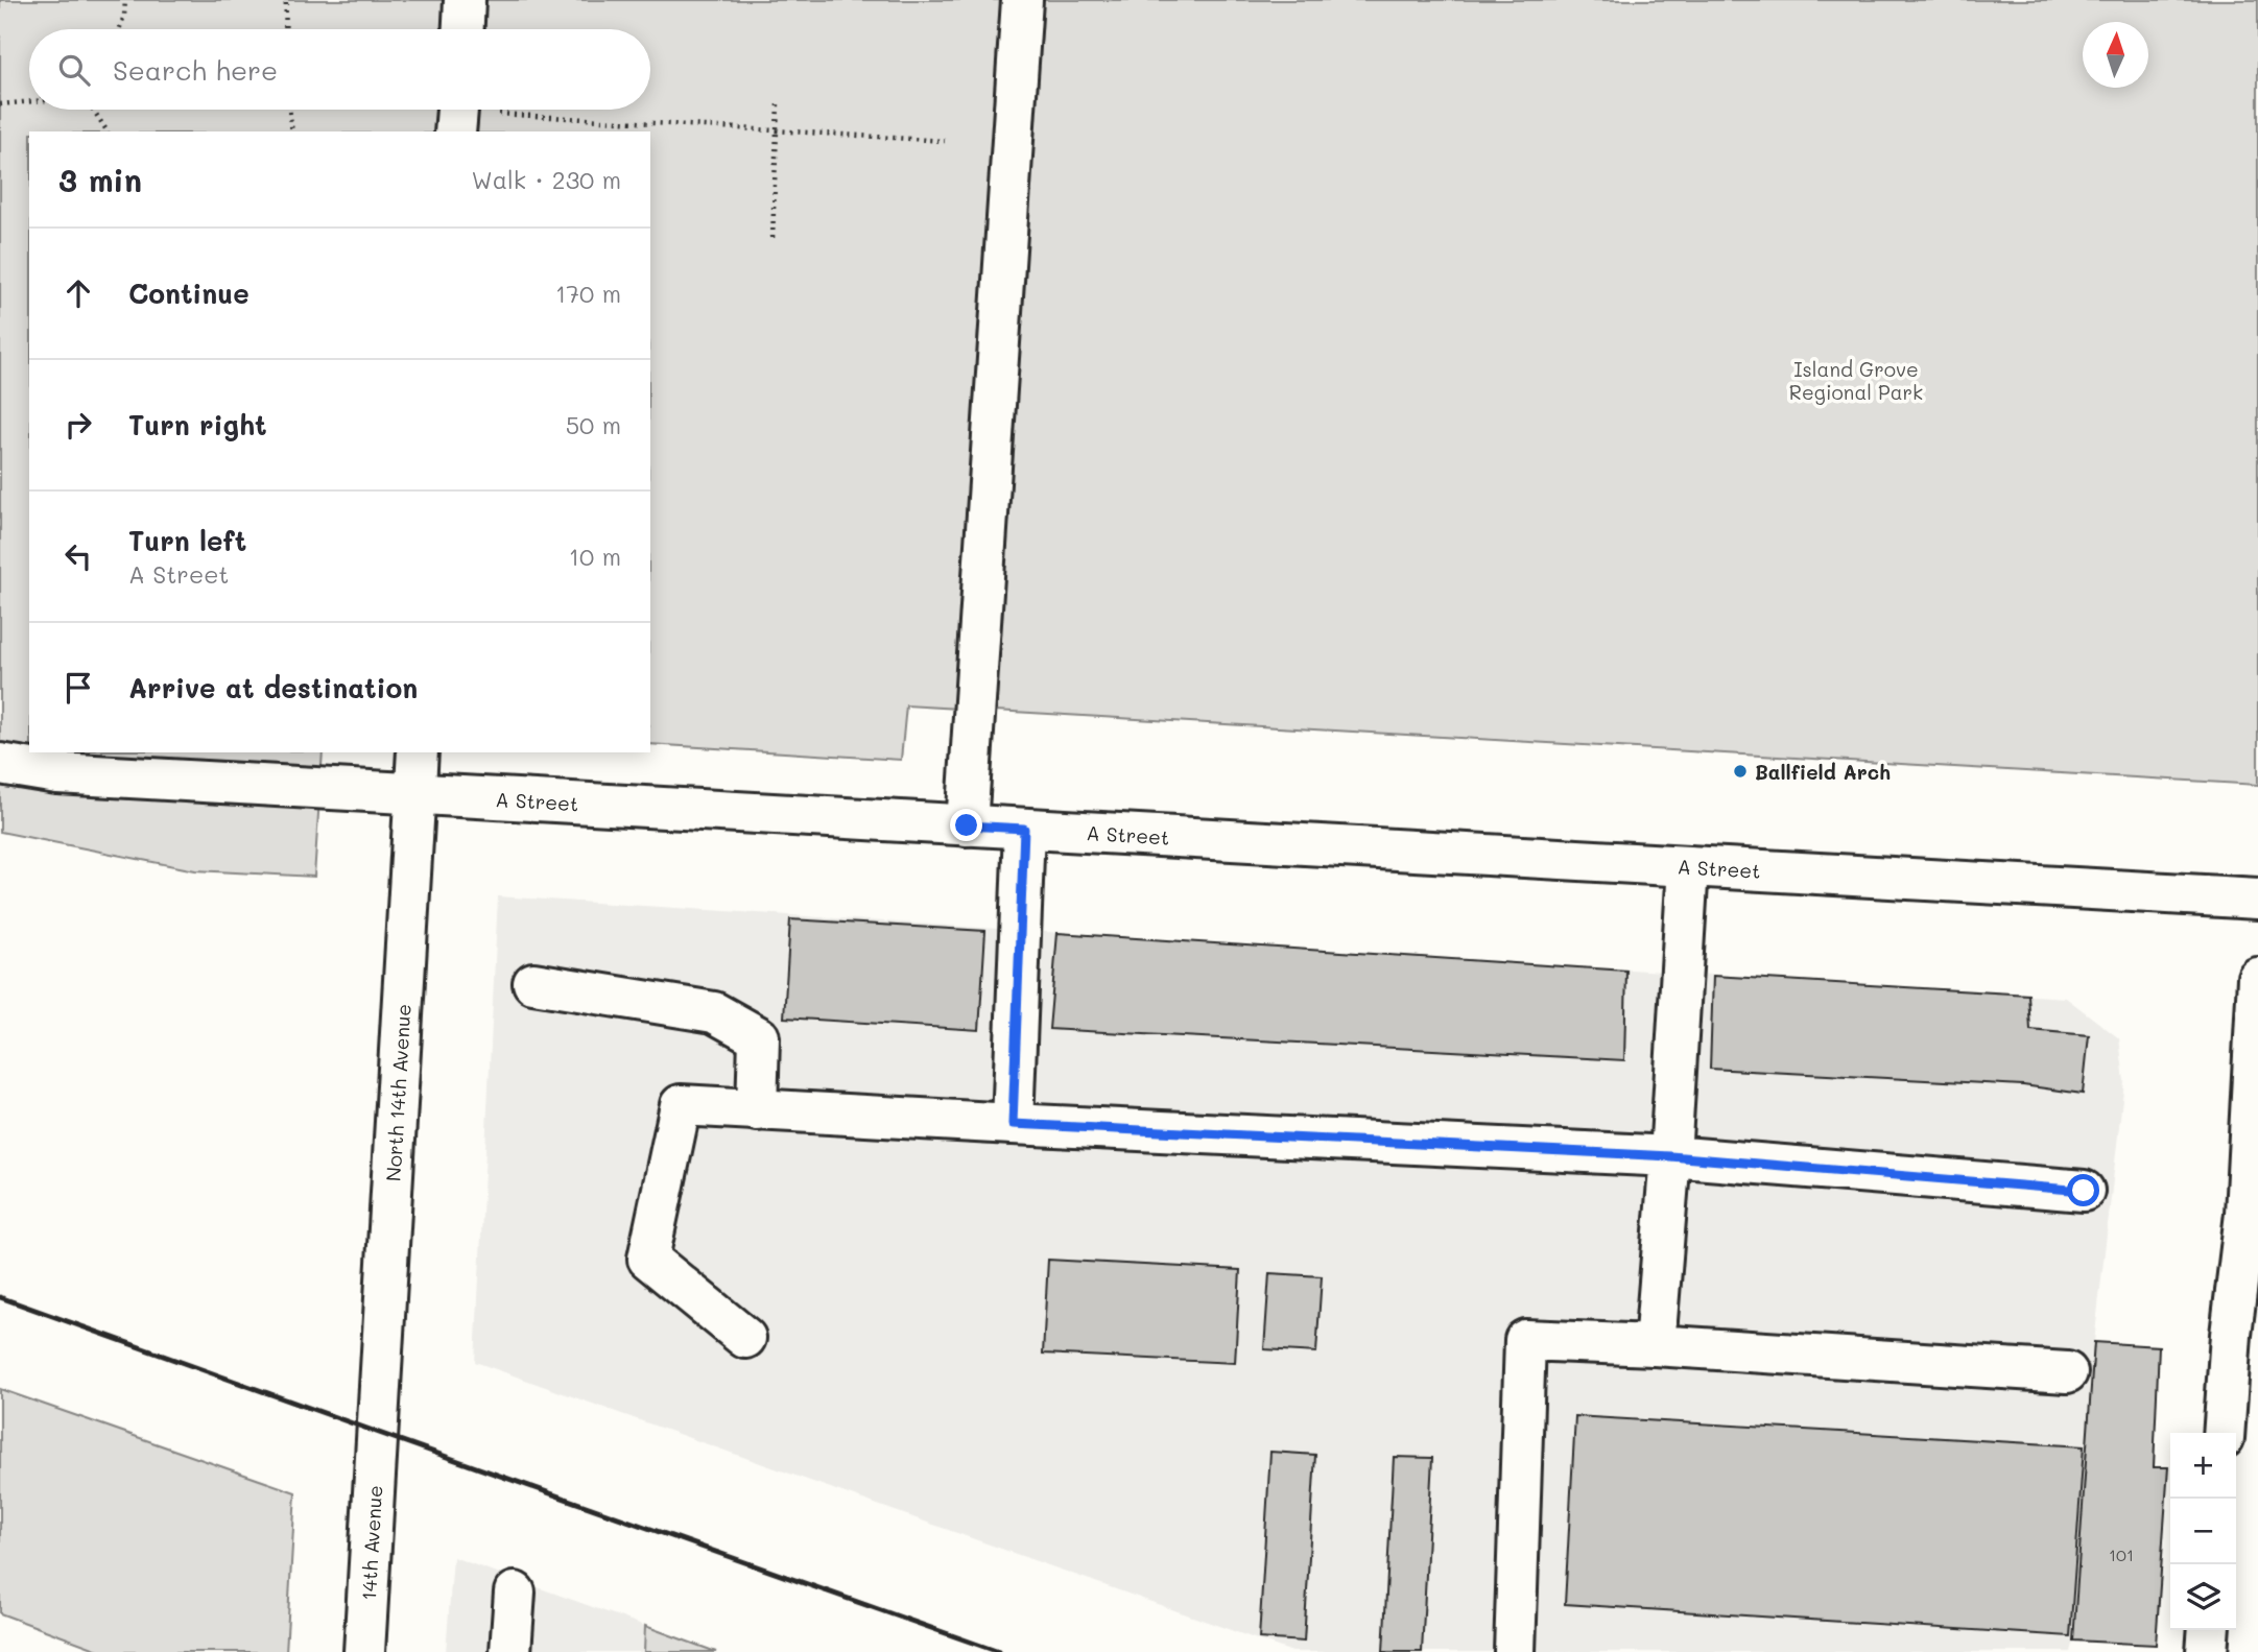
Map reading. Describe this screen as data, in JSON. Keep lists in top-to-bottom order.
{
  "streets": {
    "street": ["A Street", "North 14th Avenue", "14th Avenue"]
  },
  "crossings": [
    ["A Street", "North 14th Avenue"],
    ["North 14th Avenue", "14th Avenue"]
  ],
  "parks": ["Island Grove Regional Park"],
  "places": ["Ballfield Arch"],
  "house_numbers": ["101"],
  "north": "top",
  "page": {
    "search": "Search here",
    "heading": ["3 min", "Walk · 230 m"],
    "list": [
      ["Continue", "170 m"],
      ["Turn right", "50 m"],
      ["Turn left", "A Street", "10 m"],
      "Arrive at destination"
    ],
    "map_buttons": ["+", "−"]
  }
}
